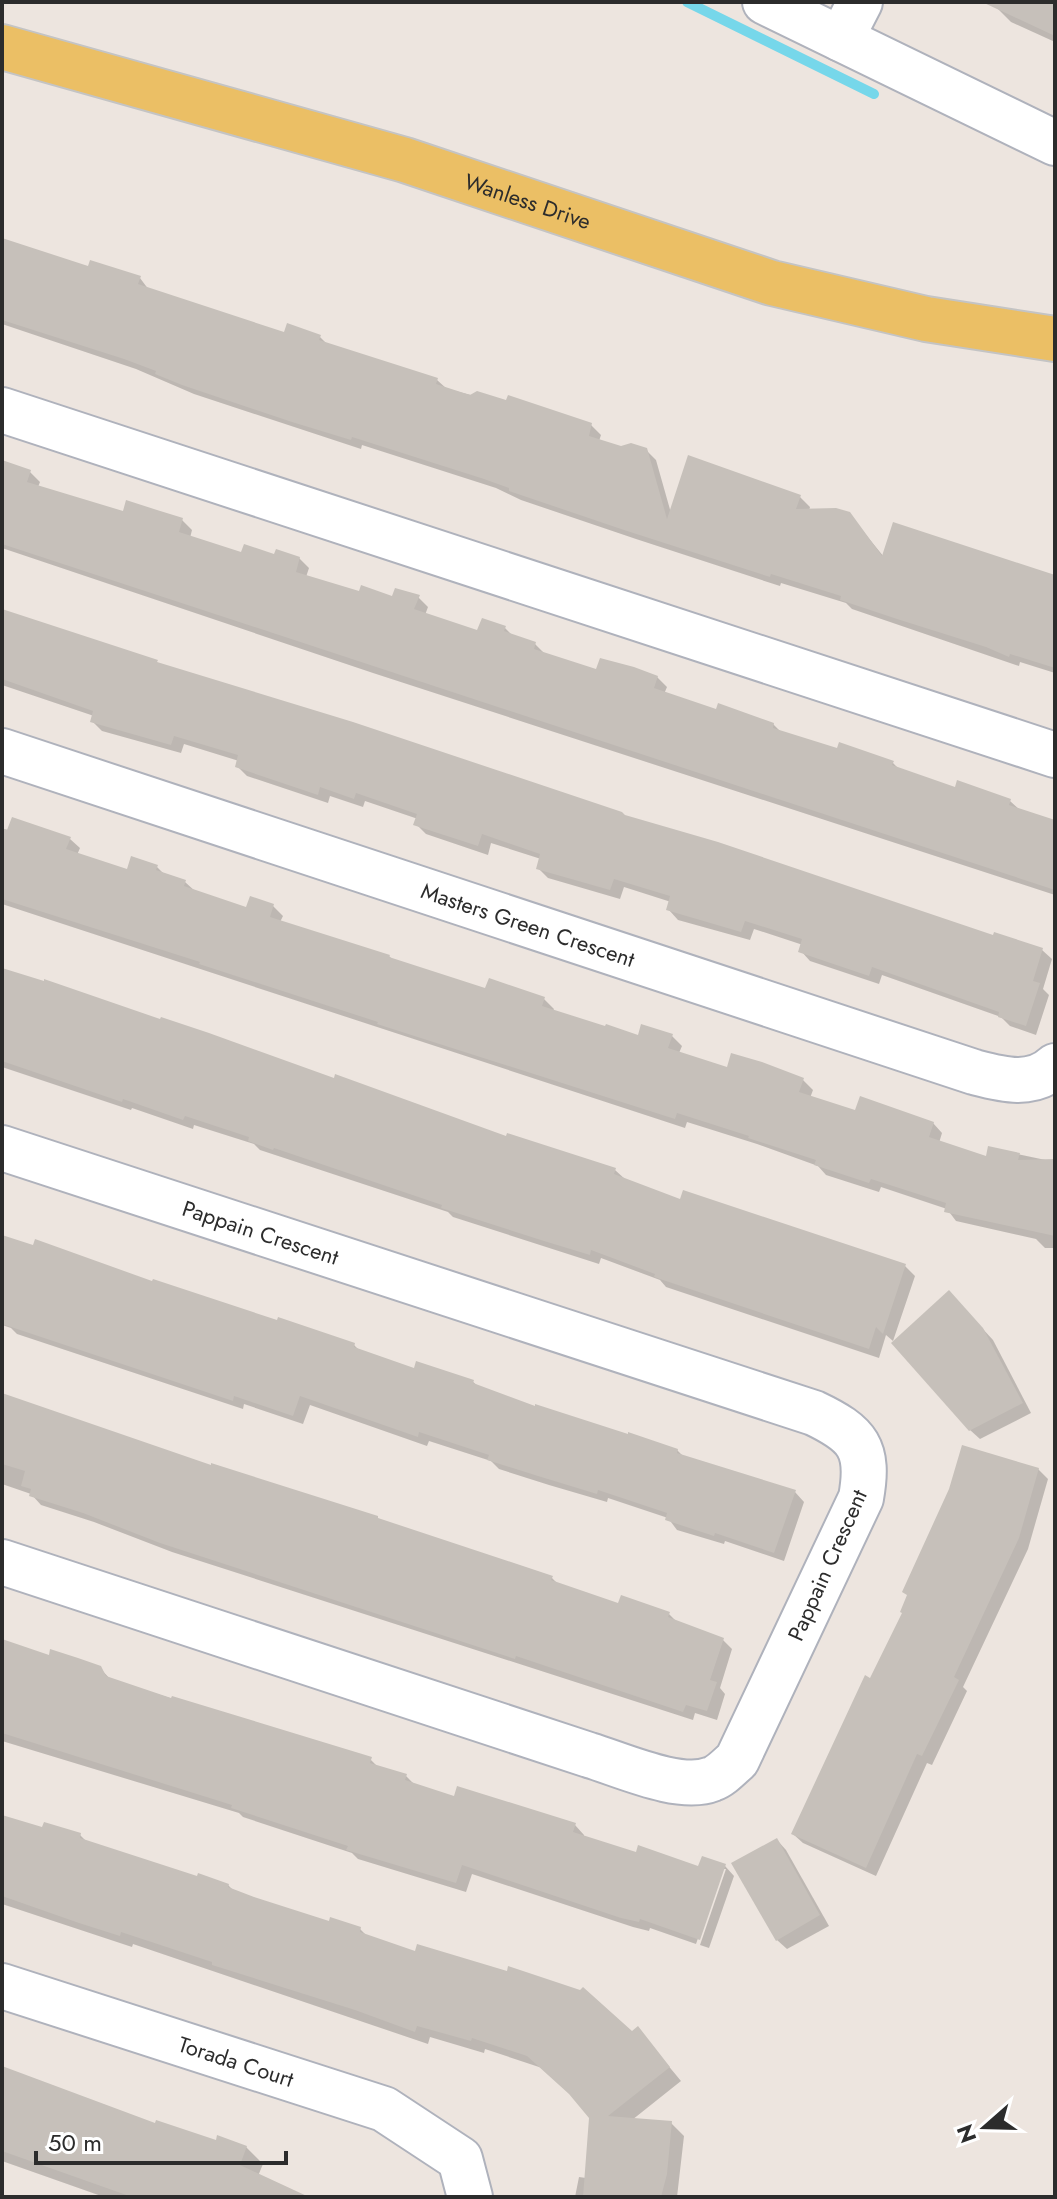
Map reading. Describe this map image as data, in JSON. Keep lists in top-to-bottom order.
{
  "streets": {
    "main road": ["Wanless Drive"],
    "street": ["Masters Green Crescent", "Pappain Crescent", "Torada Court"]
  },
  "scale_bar": "50 m",
  "north": "left"
}
